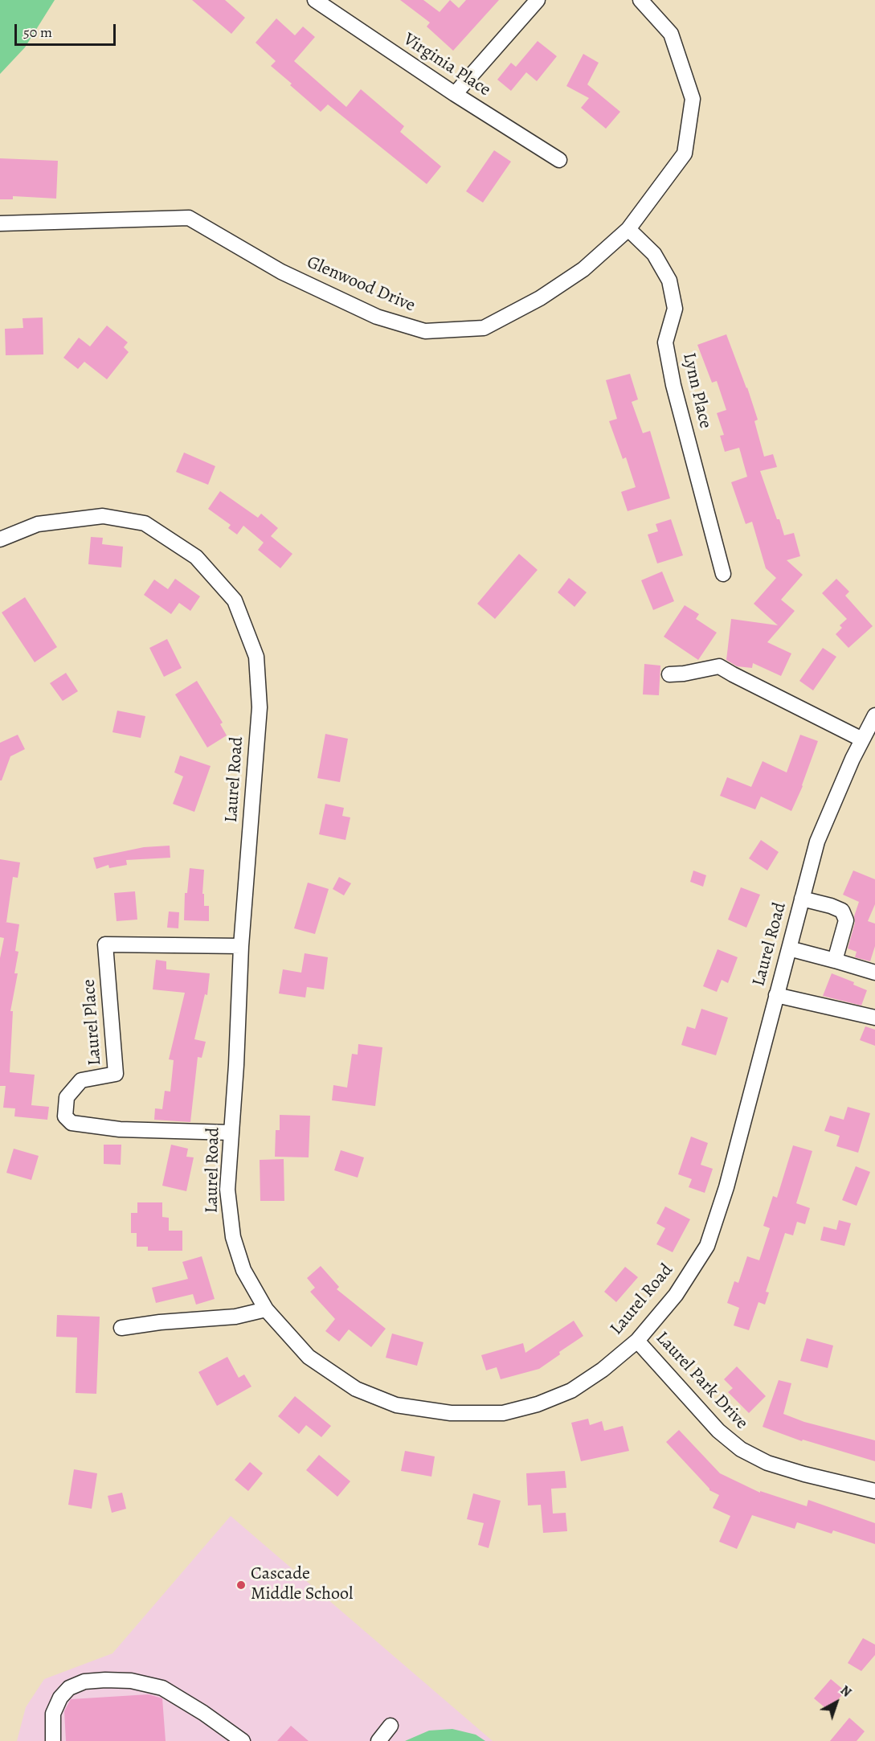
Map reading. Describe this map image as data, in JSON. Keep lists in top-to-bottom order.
{
  "streets": {
    "street": [
      "Virginia Place",
      "Glenwood Drive",
      "Lynn Place",
      "Laurel Road",
      "Laurel Place",
      "Laurel Park Drive"
    ]
  },
  "crossings": [
    ["Glenwood Drive", "Lynn Place"],
    ["Laurel Road", "Laurel Place"],
    ["Laurel Road", "Laurel Park Drive"]
  ],
  "places": ["Cascade Middle School"],
  "scale_bar": "50 m",
  "north": "top right"
}
